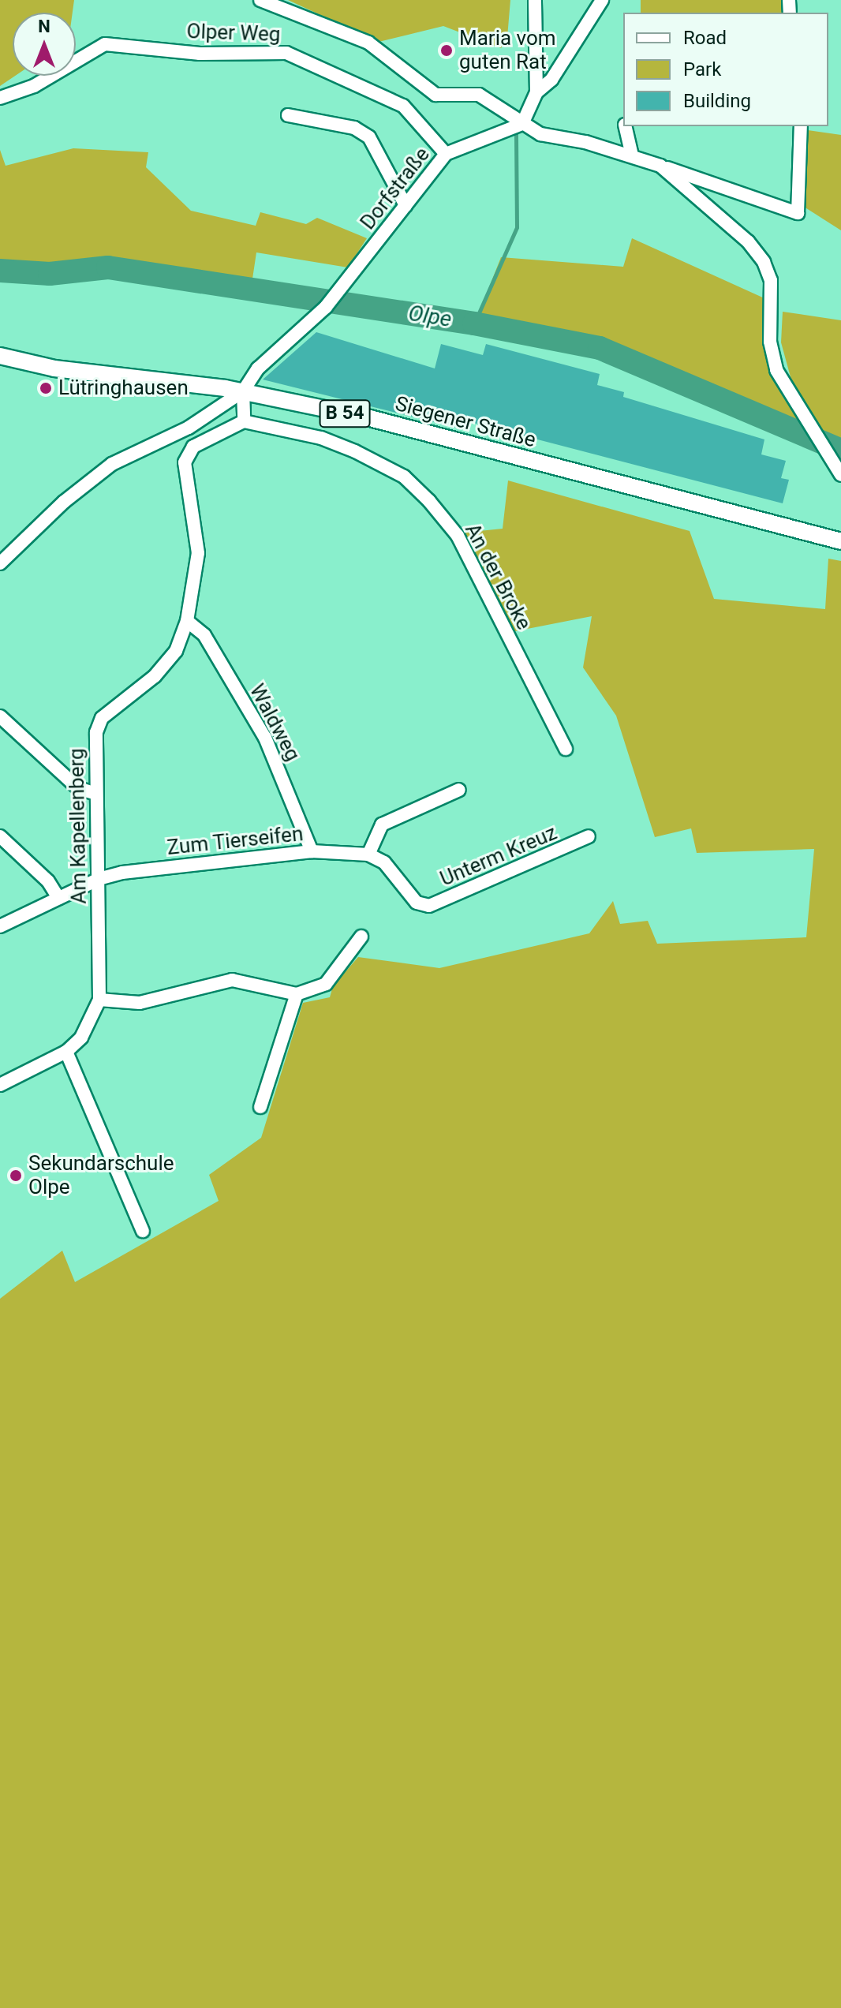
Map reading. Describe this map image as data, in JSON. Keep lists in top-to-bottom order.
{
  "streets": {
    "main road": ["B 54", "Siegener Straße"],
    "street": [
      "Olper Weg",
      "Dorfstraße",
      "An der Broke",
      "Waldweg",
      "Am Kapellenberg",
      "Zum Tierseifen",
      "Unterm Kreuz"
    ]
  },
  "crossings": [
    ["Olper Weg", "Dorfstraße"],
    ["Dorfstraße", "Siegener Straße"],
    ["An der Broke", "Am Kapellenberg"],
    ["Waldweg", "Am Kapellenberg"],
    ["Waldweg", "Zum Tierseifen"],
    ["Am Kapellenberg", "Zum Tierseifen"],
    ["Zum Tierseifen", "Unterm Kreuz"]
  ],
  "water": ["Olpe"],
  "places": ["Maria vom guten Rat", "Lütringhausen", "Sekundarschule Olpe"],
  "legend": ["Road", "Park", "Building"],
  "north": "top"
}
